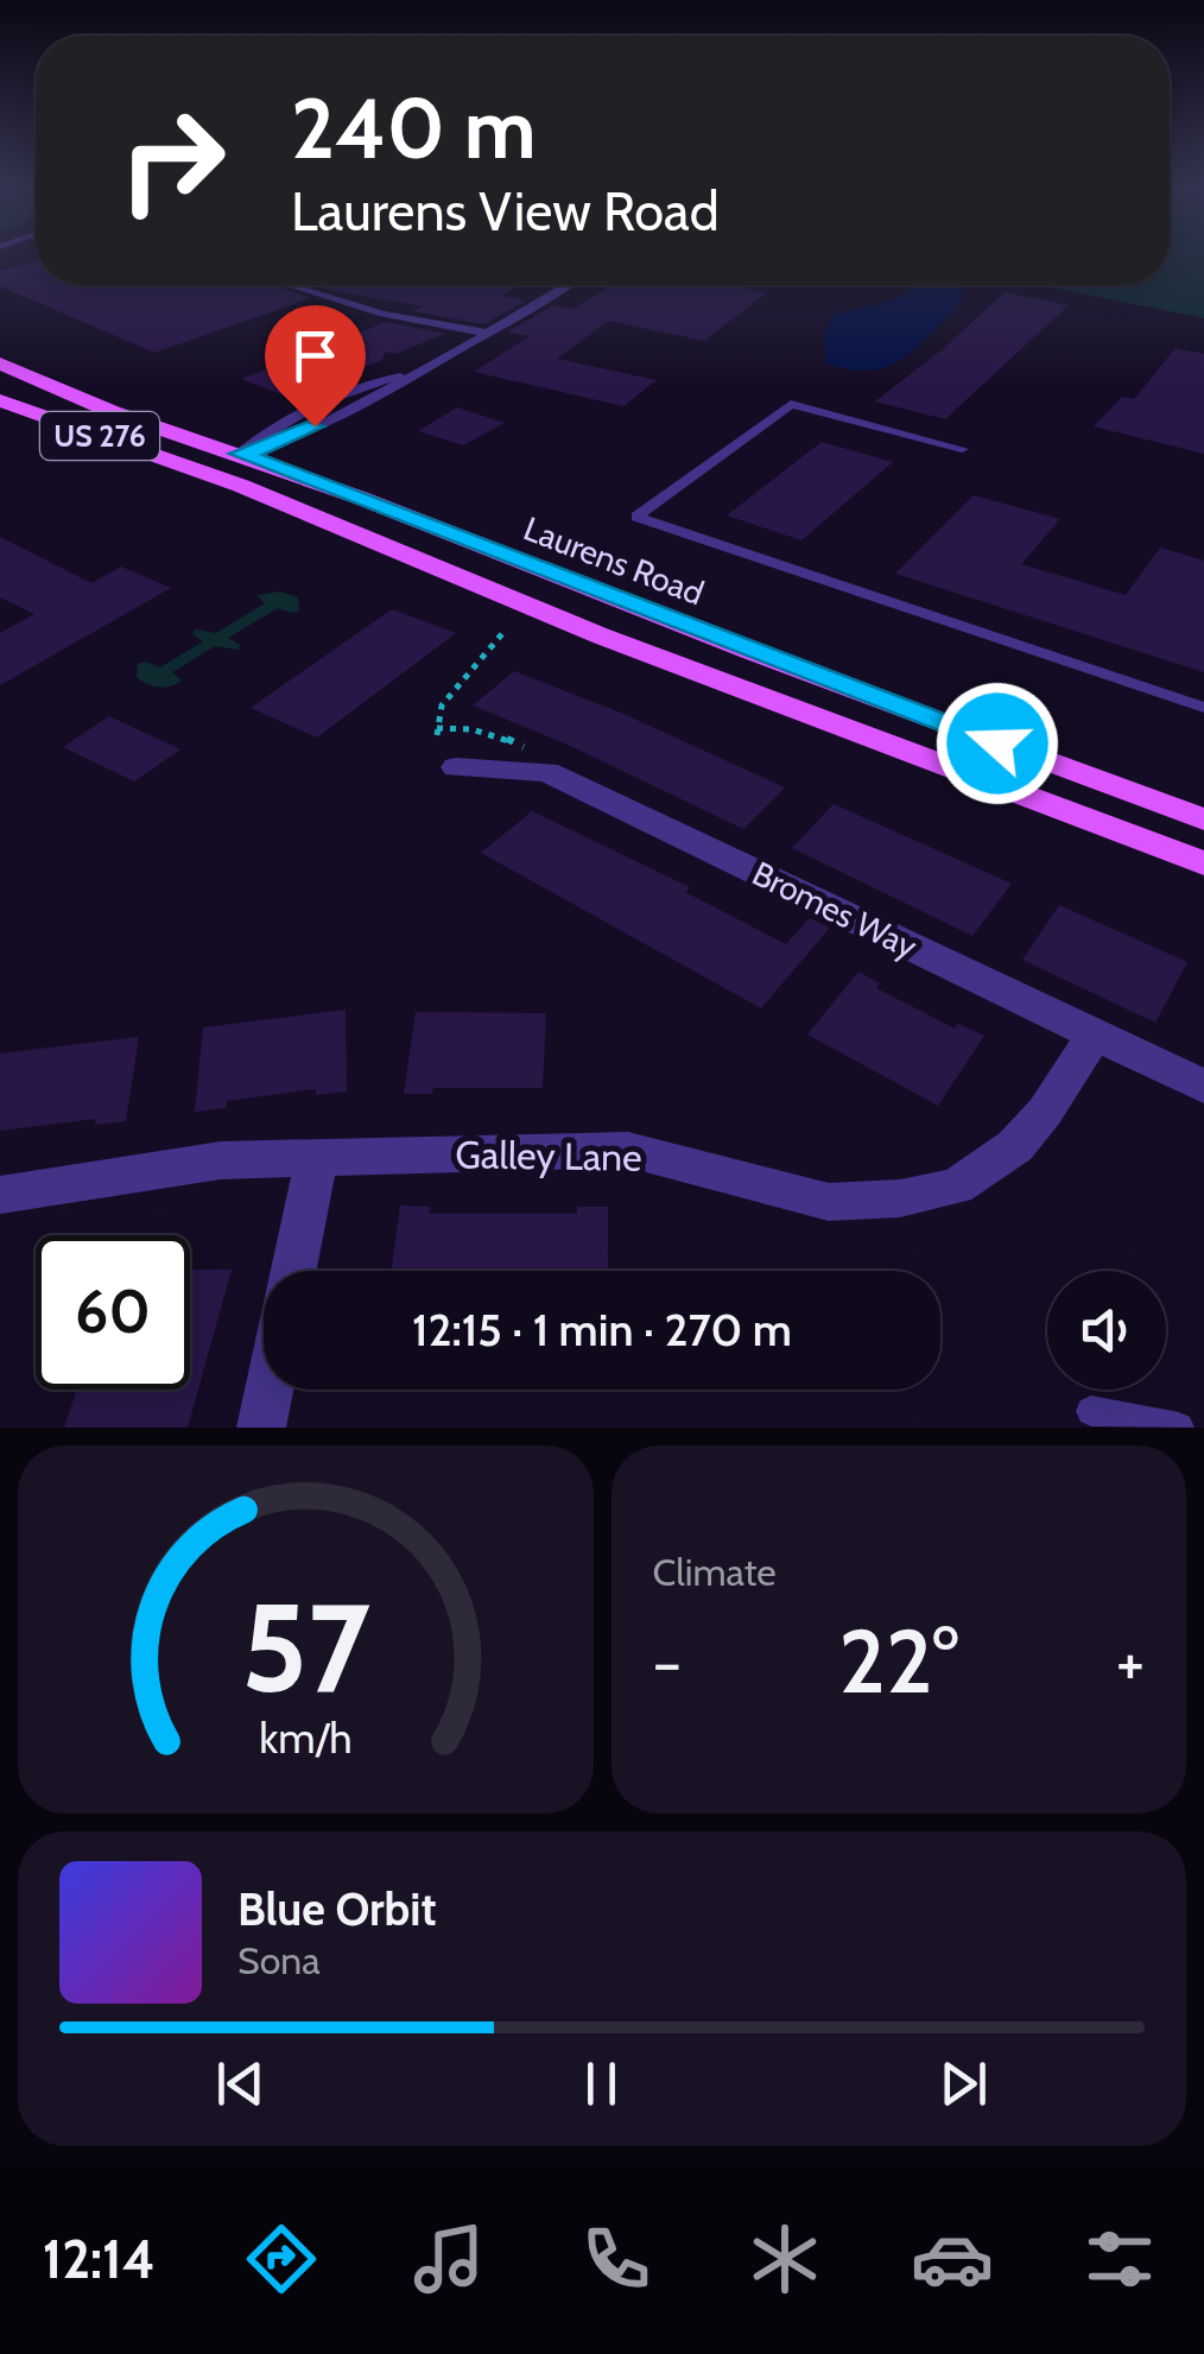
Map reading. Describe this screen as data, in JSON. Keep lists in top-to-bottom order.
{
  "streets": {
    "main road": ["US 276", "Laurens Road"],
    "street": ["Bromes Way", "Galley Lane"]
  },
  "crossings": [
    ["Bromes Way", "Galley Lane"]
  ],
  "page": {
    "turn": ["240 m", "Laurens View Road"],
    "limit": "60",
    "trip": "12:15 · 1 min · 270 m",
    "tile": "Climate",
    "heat": ["−", "22°", "+"],
    "song": ["Blue Orbit", "Sona"],
    "tabs": "12:14",
    "gauge": ["57", "km/h"]
  }
}
